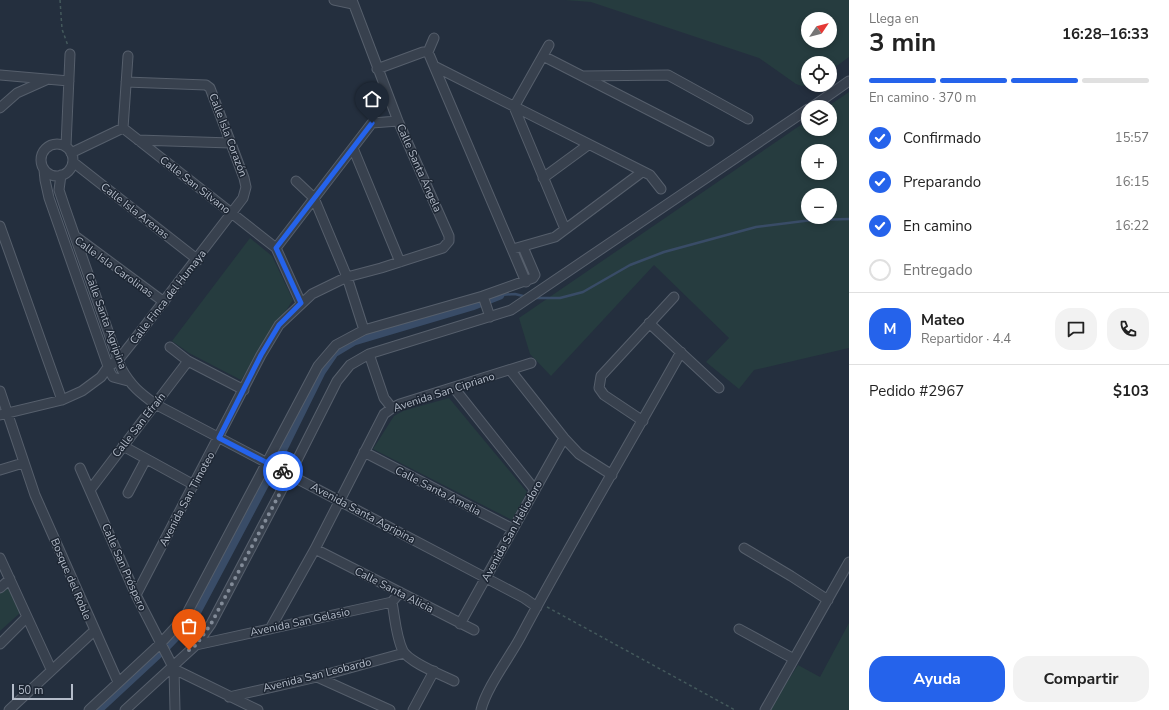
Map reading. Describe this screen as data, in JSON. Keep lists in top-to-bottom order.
{
  "streets": {
    "street": [
      "Calle Isla Corazón",
      "Calle Santa Ángela",
      "Calle San Silvano",
      "Calle Isla Arenas",
      "Calle Isla Carolinas",
      "Calle Finca del Humaya",
      "Calle Santa Agripina",
      "Avenida San Cipriano",
      "Calle San Efraín",
      "Calle Santa Amelia",
      "Avenida San Timoteo",
      "Avenida Santa Agripina",
      "Avenida San Heliodoro",
      "Calle San Próspero",
      "Bosque del Roble",
      "Calle Santa Alicia",
      "Avenida San Gelasio",
      "Avenida San Leobardo"
    ]
  },
  "crossings": [
    ["Calle Isla Corazón", "Calle San Silvano"],
    ["Calle Isla Corazón", "Calle Finca del Humaya"],
    ["Calle Santa Ángela", "Avenida San Timoteo"],
    ["Calle San Silvano", "Calle Finca del Humaya"],
    ["Calle San Silvano", "Avenida San Timoteo"],
    ["Calle Isla Arenas", "Calle Finca del Humaya"],
    ["Calle Isla Arenas", "Calle Santa Agripina"],
    ["Calle Isla Carolinas", "Calle Finca del Humaya"],
    ["Calle Isla Carolinas", "Calle Santa Agripina"],
    ["Calle Finca del Humaya", "Calle Santa Agripina"],
    ["Calle Finca del Humaya", "Bosque del Roble"],
    ["Calle Santa Agripina", "Avenida Santa Agripina"],
    ["Avenida San Cipriano", "Calle Santa Amelia"],
    ["Avenida San Cipriano", "Avenida Santa Agripina"],
    ["Avenida San Cipriano", "Calle Santa Alicia"],
    ["Avenida San Cipriano", "Avenida San Gelasio"],
    ["Calle San Efraín", "Avenida Santa Agripina"],
    ["Calle San Efraín", "Calle San Próspero"],
    ["Calle Santa Amelia", "Avenida San Heliodoro"],
    ["Avenida San Timoteo", "Avenida Santa Agripina"],
    ["Avenida San Timoteo", "Calle San Próspero"],
    ["Avenida Santa Agripina", "Avenida San Heliodoro"],
    ["Avenida San Heliodoro", "Calle Santa Alicia"]
  ],
  "scale_bar": "50 m",
  "north": "top right",
  "page": {
    "heading": ["3 min", "Llega en", "16:28–16:33"],
    "panel": [
      "Mateo",
      "Repartidor · 4.4",
      "Pedido #2967",
      "$103"
    ],
    "map_buttons": ["+", "−"],
    "bar": "En camino · 370 m",
    "list": [
      ["Confirmado", "15:57"],
      ["Preparando", "16:15"],
      ["En camino", "16:22"],
      "Entregado"
    ],
    "round": "M",
    "buttons": ["Ayuda", "Compartir"],
    "scale": "50 m"
  }
}
